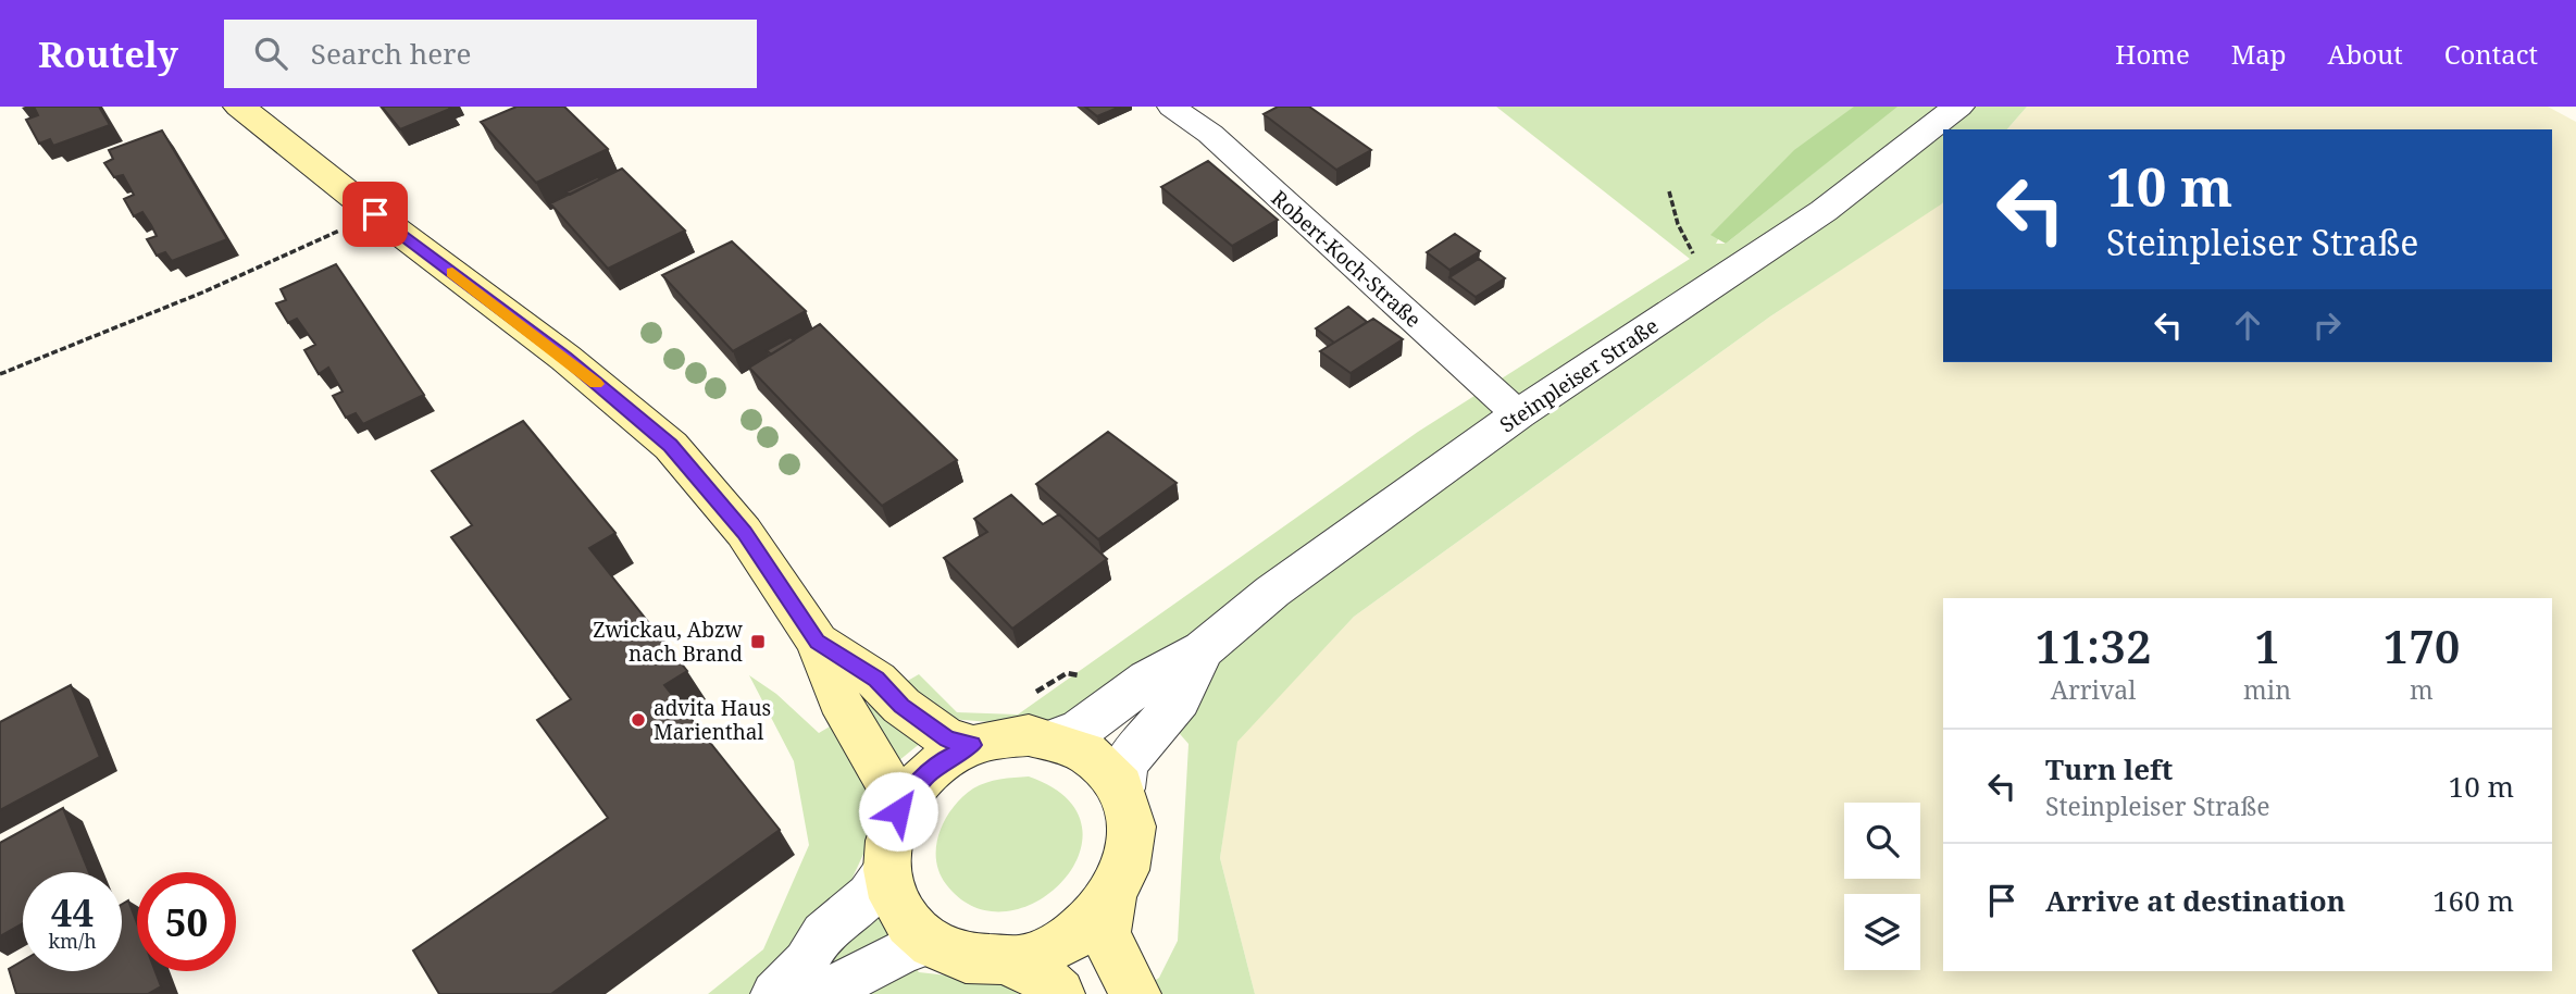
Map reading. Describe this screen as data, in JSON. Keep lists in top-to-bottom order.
{
  "streets": {
    "street": ["Robert-Koch-Straße", "Steinpleiser Straße"]
  },
  "crossings": [
    ["Robert-Koch-Straße", "Steinpleiser Straße"]
  ],
  "places": {
    "transit": ["Zwickau, Abzw nach Brand"],
    "other": ["advita Haus Marienthal"]
  },
  "page": {
    "header": "Routely",
    "search": "Search here",
    "nav": [
      "Home",
      "Map",
      "About",
      "Contact"
    ],
    "turn": ["10 m", "Steinpleiser Straße"],
    "eta": [
      "11:32",
      "Arrival",
      "1",
      "min",
      "170",
      "m"
    ],
    "list": [
      {
        "name": "Turn left",
        "note": "Steinpleiser Straße",
        "value": "10 m"
      },
      {
        "name": "Arrive at destination",
        "value": "160 m"
      }
    ],
    "speed": "44 km/h",
    "limit": "50"
  }
}
